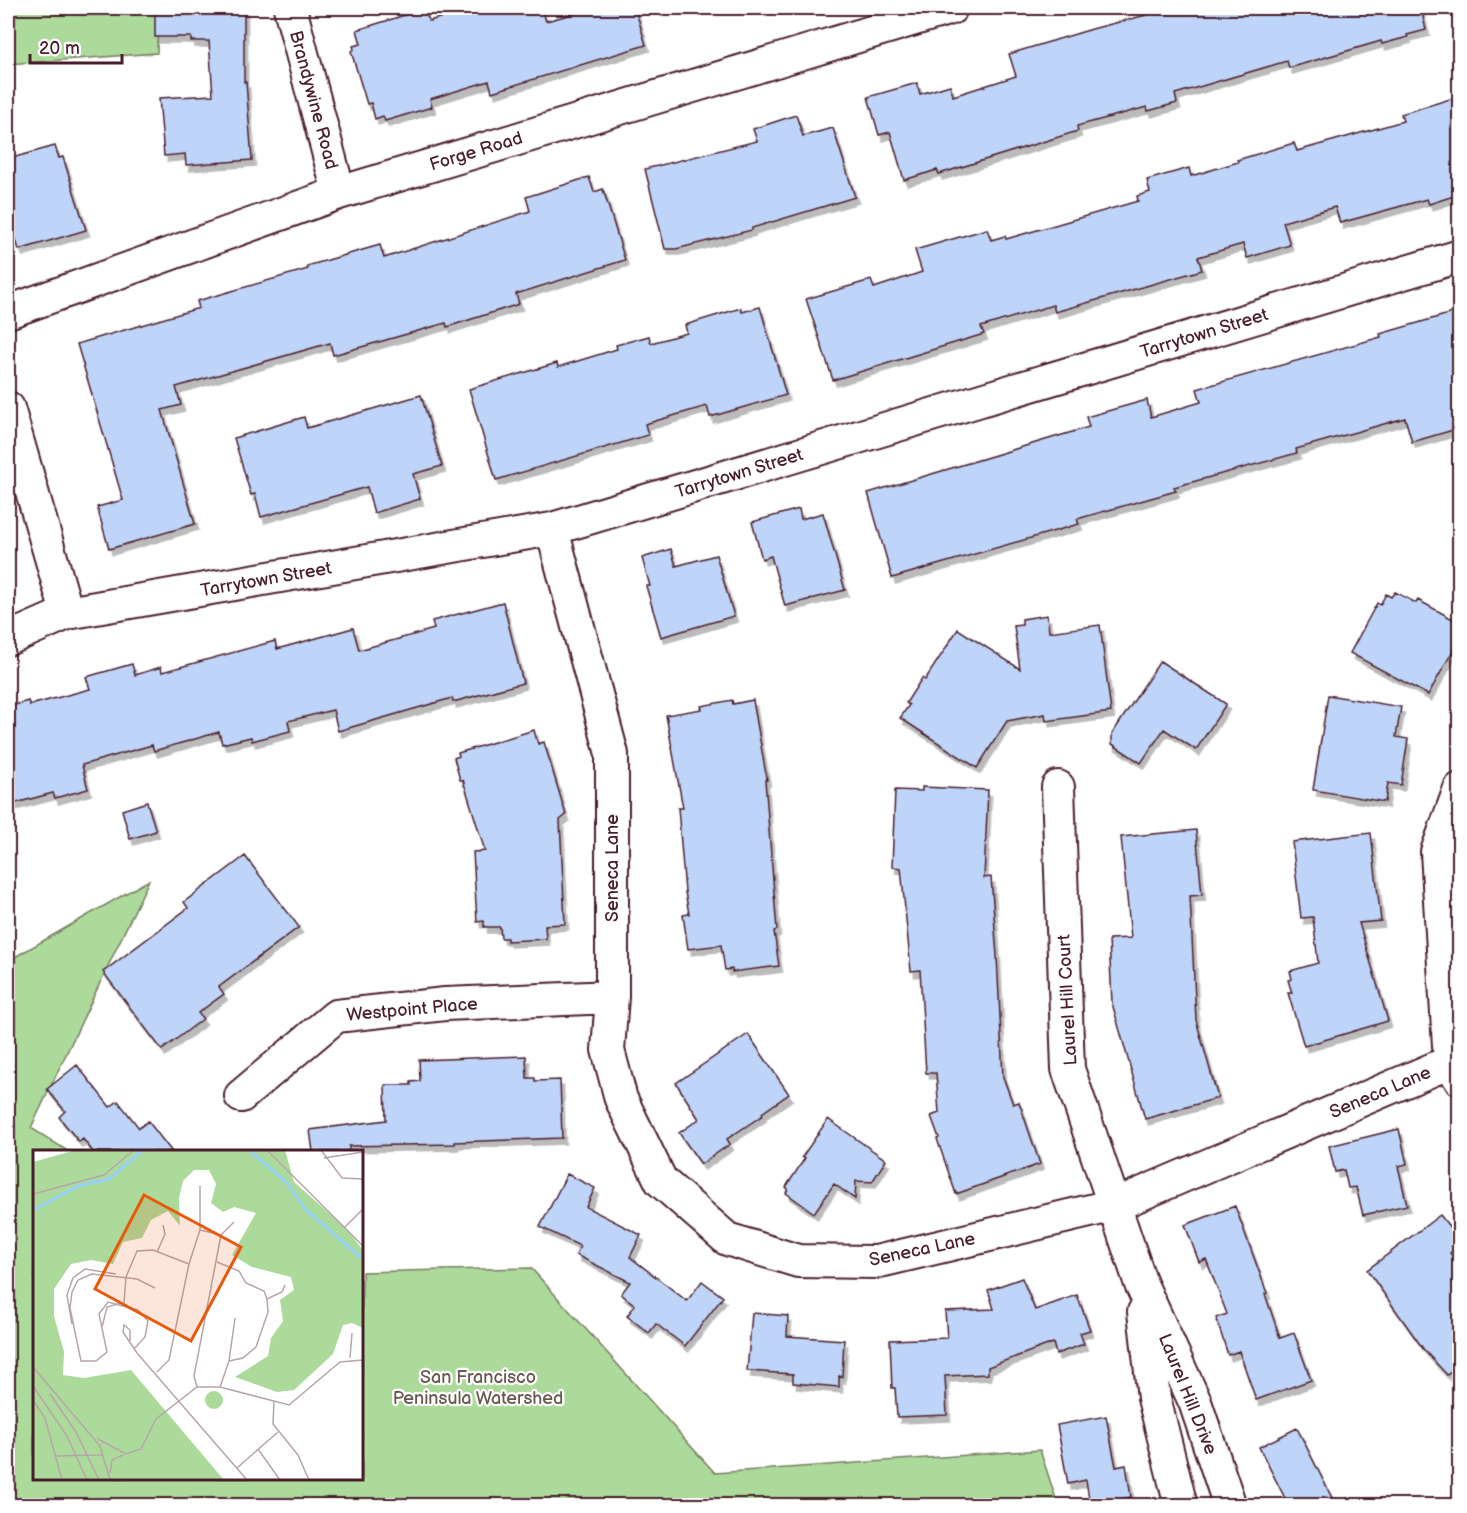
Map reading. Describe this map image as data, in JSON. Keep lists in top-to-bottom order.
{
  "streets": {
    "street": [
      "Brandywine Road",
      "Forge Road",
      "Tarrytown Street",
      "Seneca Lane",
      "Laurel Hill Court",
      "Westpoint Place",
      "Laurel Hill Drive"
    ]
  },
  "crossings": [
    ["Brandywine Road", "Forge Road"],
    ["Tarrytown Street", "Seneca Lane"],
    ["Seneca Lane", "Laurel Hill Court"],
    ["Seneca Lane", "Westpoint Place"],
    ["Seneca Lane", "Laurel Hill Drive"],
    ["Laurel Hill Court", "Laurel Hill Drive"]
  ],
  "parks": ["San Francisco Peninsula Watershed"],
  "scale_bar": "20 m"
}
